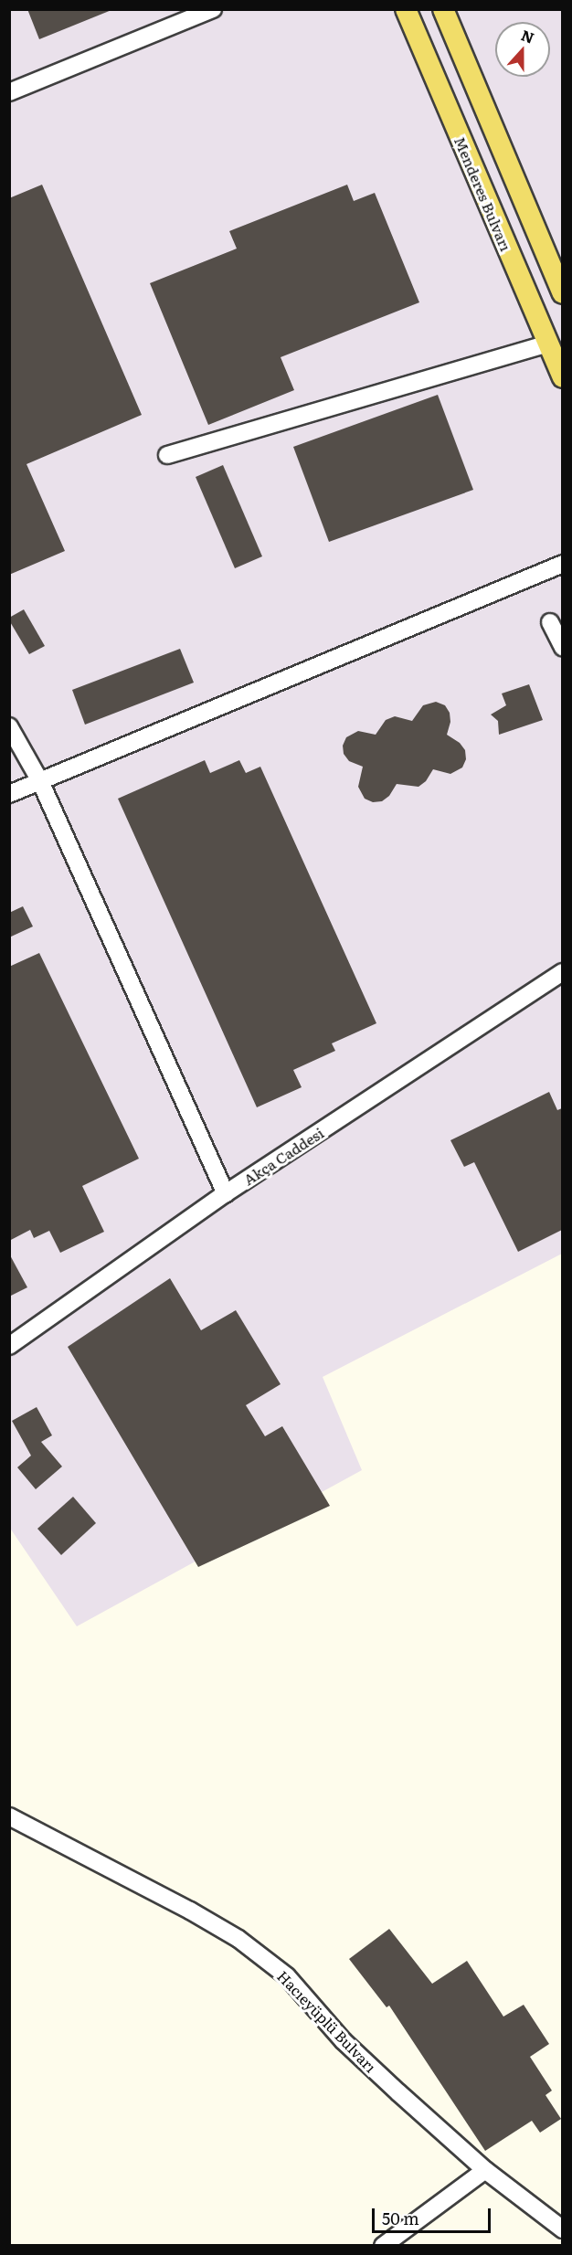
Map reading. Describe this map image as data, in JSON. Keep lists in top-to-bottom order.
{
  "streets": {
    "main road": ["Menderes Bulvarı"],
    "street": ["Akça Caddesi", "Hacıeyüplü Bulvarı"]
  },
  "scale_bar": "50 m",
  "north": "top"
}
